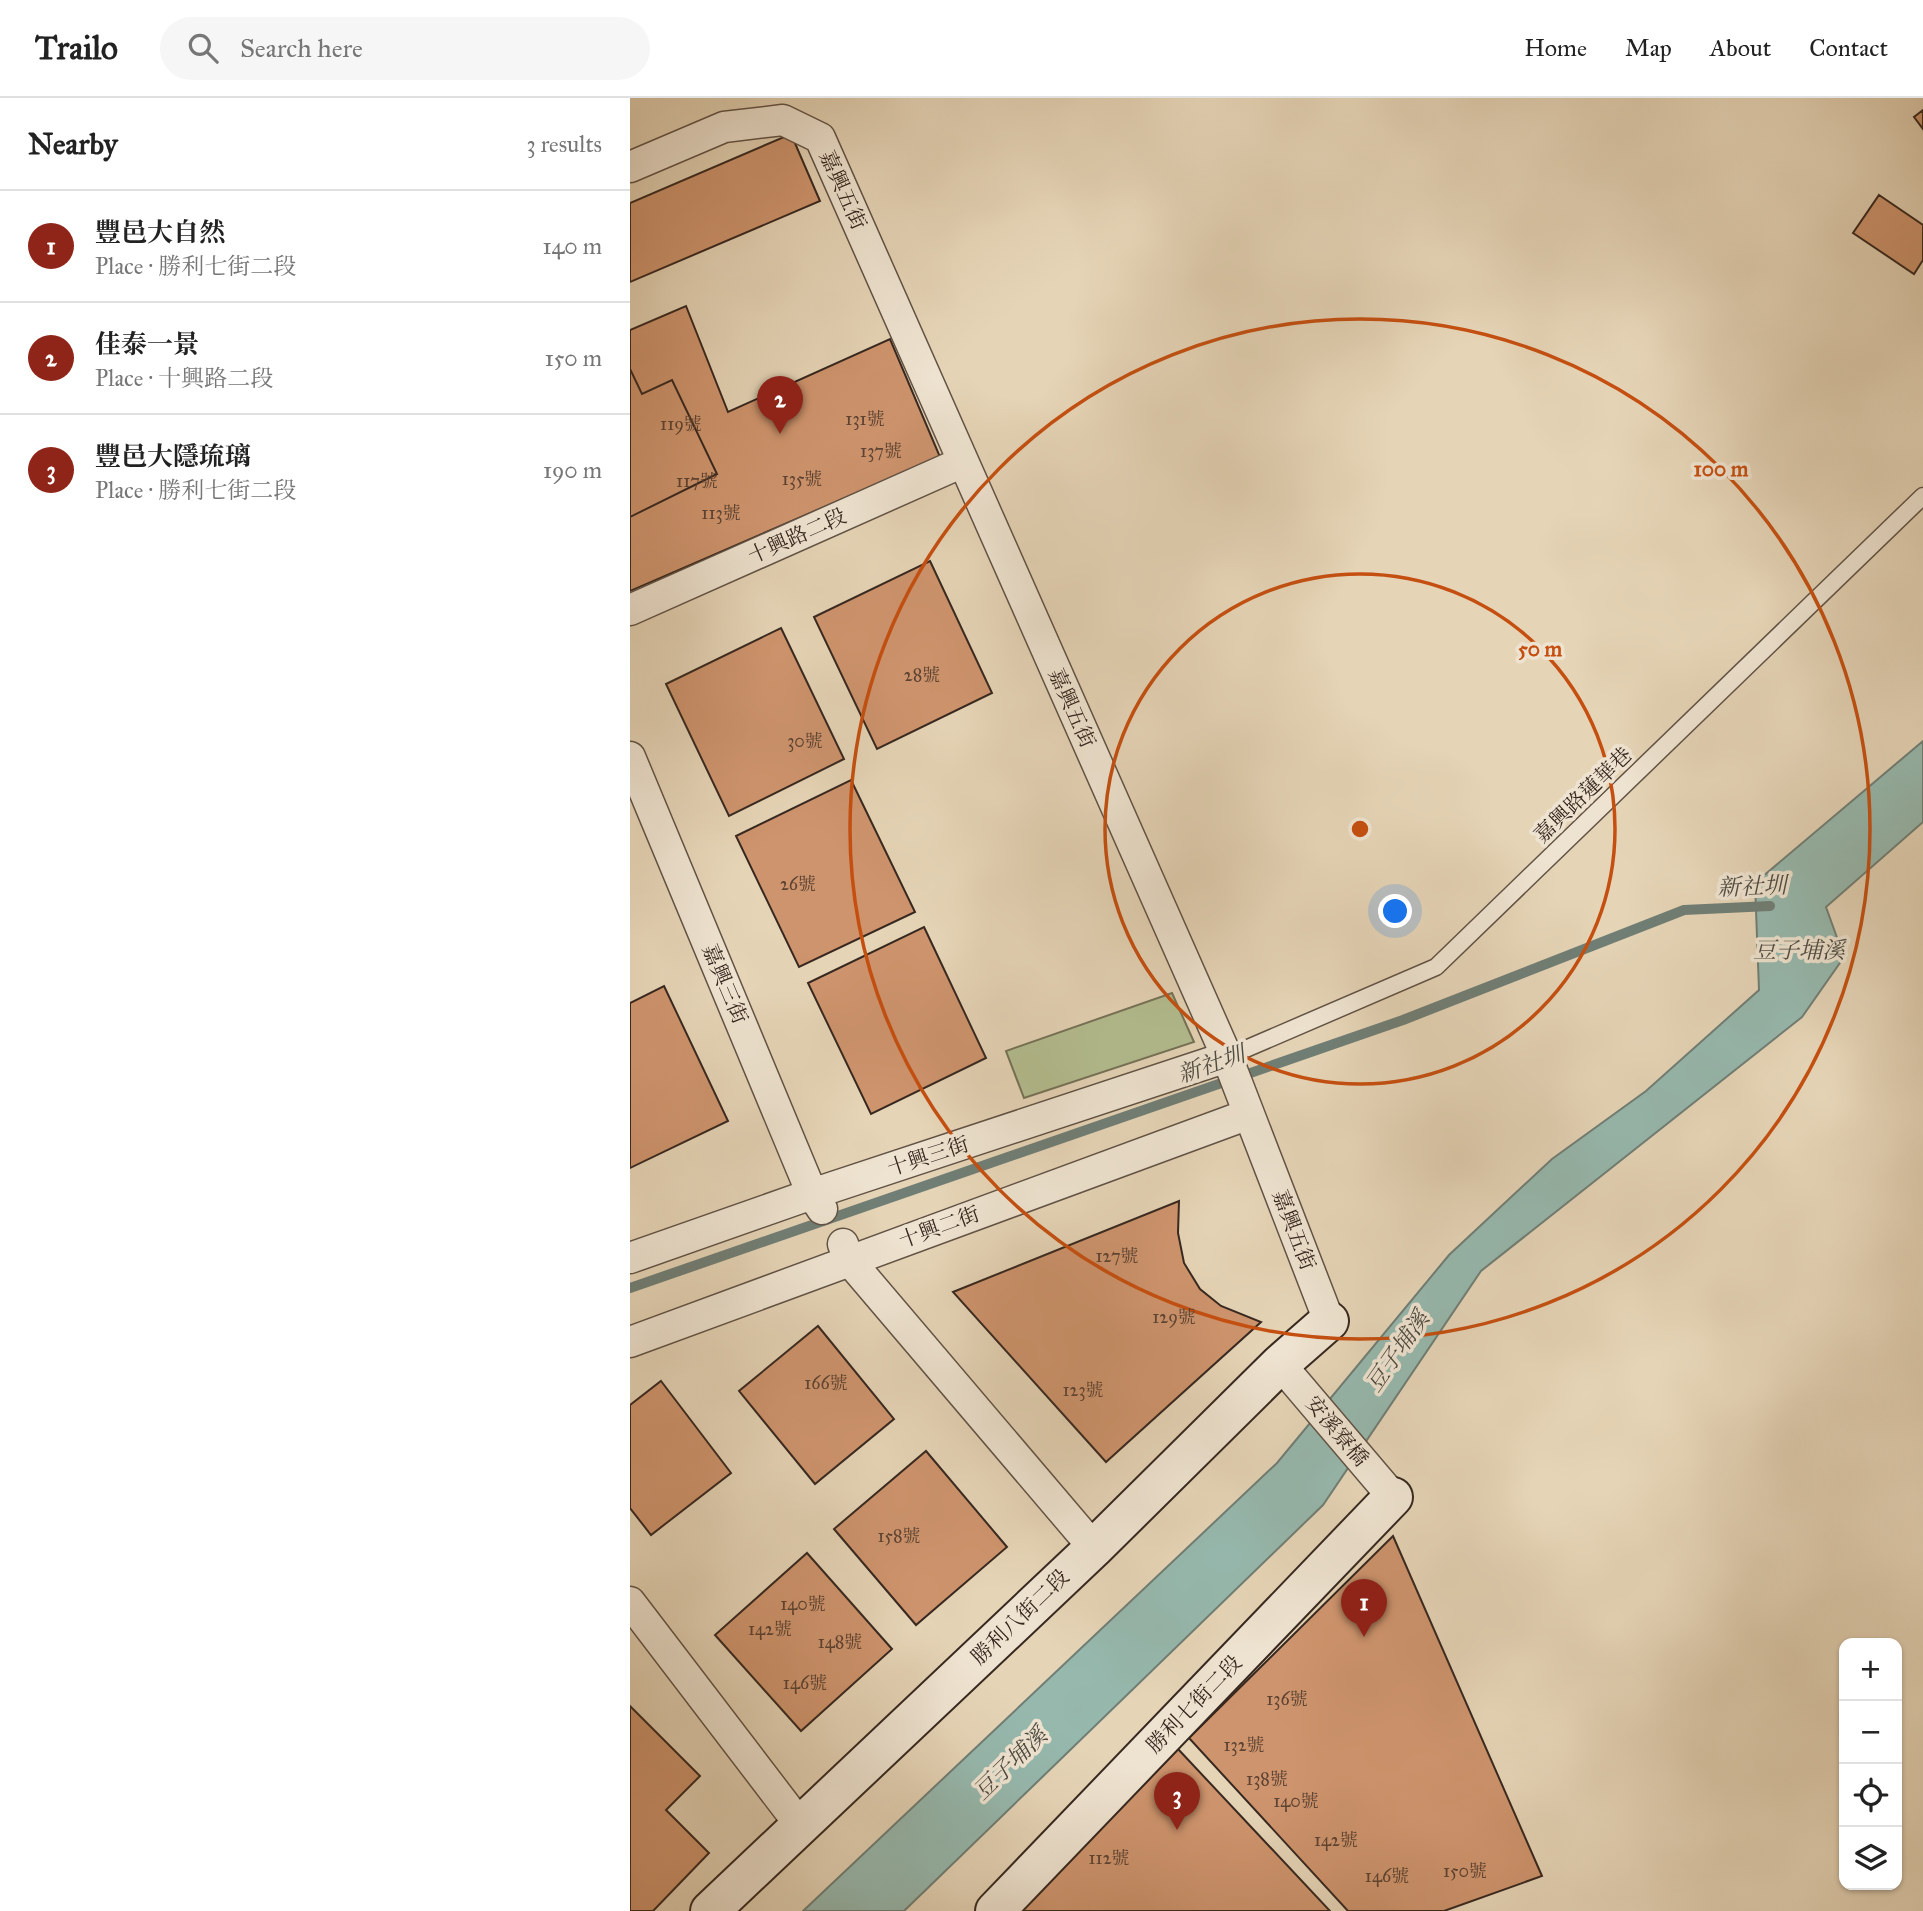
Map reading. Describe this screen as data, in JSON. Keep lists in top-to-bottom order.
{
  "streets": {
    "street": [
      "嘉興五街",
      "十興路二段",
      "嘉興三街",
      "十興三街",
      "十興二街",
      "安溪寮橋",
      "勝利八街二段",
      "勝利七街二段"
    ],
    "lane": ["嘉興路蓮華巷"]
  },
  "crossings": [
    ["嘉興五街", "十興路二段"],
    ["嘉興五街", "嘉興路蓮華巷"],
    ["嘉興五街", "十興三街"],
    ["嘉興五街", "十興二街"],
    ["嘉興五街", "勝利八街二段"],
    ["嘉興路蓮華巷", "十興三街"],
    ["嘉興三街", "十興三街"],
    ["安溪寮橋", "勝利八街二段"],
    ["安溪寮橋", "勝利七街二段"]
  ],
  "water": ["新社圳", "豆子埔溪"],
  "house_numbers": [
    "131號",
    "119號",
    "137號",
    "135號",
    "117號",
    "113號",
    "28號",
    "30號",
    "26號",
    "127號",
    "129號",
    "166號",
    "123號",
    "158號",
    "140號",
    "142號",
    "148號",
    "146號",
    "136號",
    "132號",
    "138號",
    "140號",
    "142號",
    "112號",
    "150號",
    "146號"
  ],
  "page": {
    "header": "Trailo",
    "search": "Search here",
    "nav": [
      "Home",
      "Map",
      "About",
      "Contact"
    ],
    "heading": ["Nearby", "3 results"],
    "list": [
      {
        "mark": "1",
        "name": "豐邑大自然",
        "note": "Place · 勝利七街二段",
        "value": "140 m"
      },
      {
        "mark": "2",
        "name": "佳泰一景",
        "note": "Place · 十興路二段",
        "value": "150 m"
      },
      {
        "mark": "3",
        "name": "豐邑大隱琉璃",
        "note": "Place · 勝利七街二段",
        "value": "190 m"
      }
    ],
    "pins": ["2", "1", "3"],
    "map_buttons": ["+", "−"]
  },
  "rings": ["100 m", "50 m"]
}
